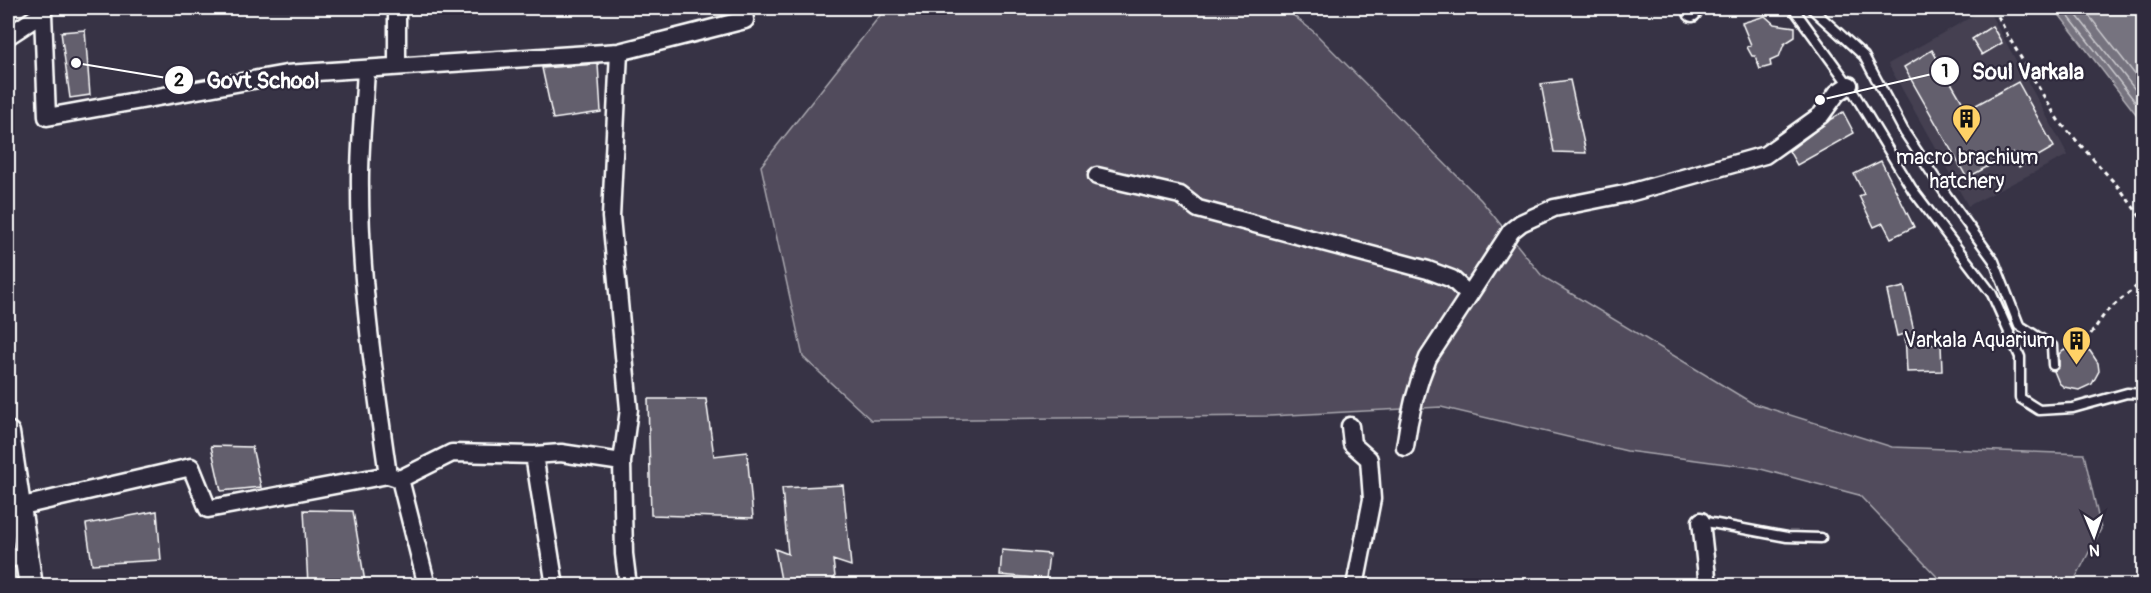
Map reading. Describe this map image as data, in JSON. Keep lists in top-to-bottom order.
{
  "places": {
    "other": ["Govt School", "Soul Varkala"],
    "building": ["macro brachium hatchery", "Varkala Aquarium"]
  },
  "north": "bottom"
}
